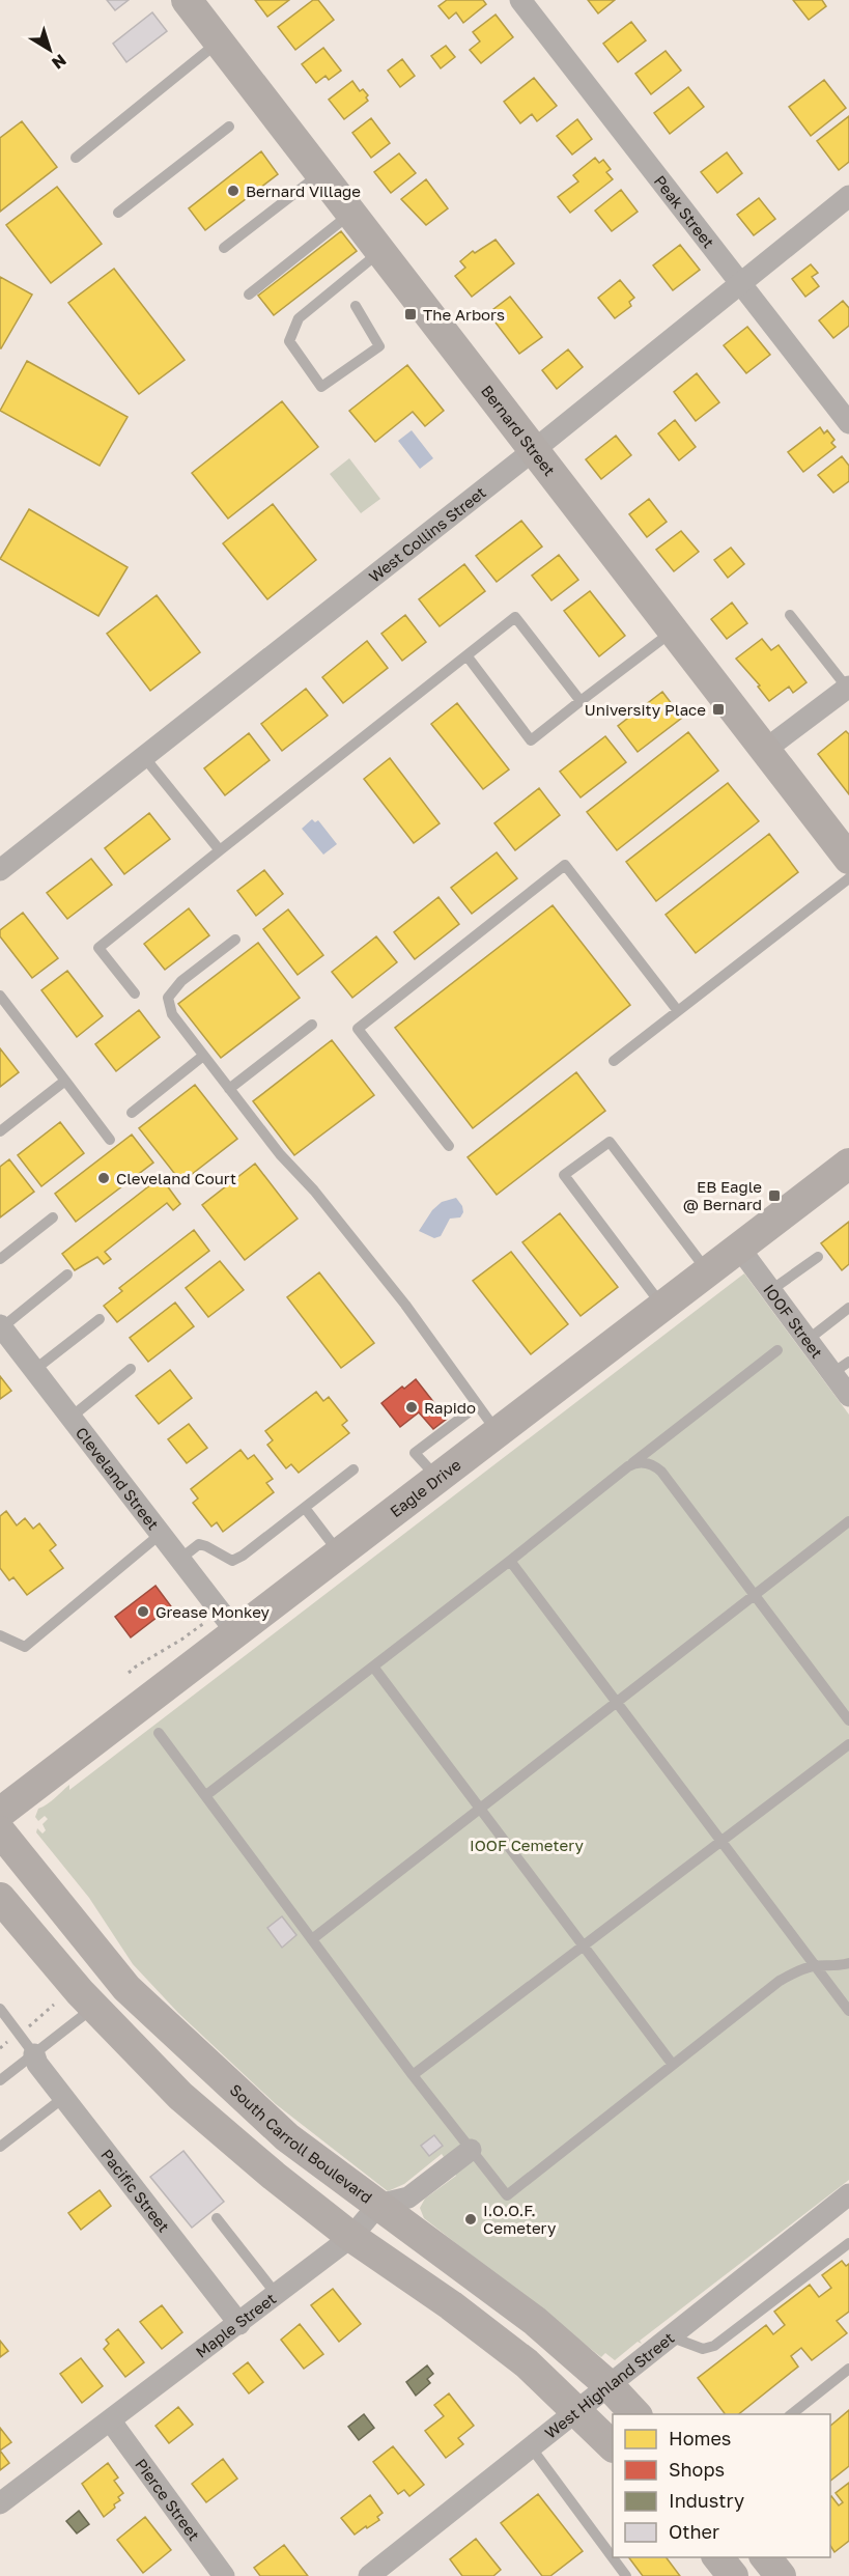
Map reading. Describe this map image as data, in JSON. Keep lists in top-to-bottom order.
{
  "streets": {
    "street": [
      "Peak Street",
      "Bernard Street",
      "West Collins Street",
      "IOOF Street",
      "Cleveland Street",
      "Eagle Drive",
      "South Carroll Boulevard",
      "Pacific Street",
      "Maple Street",
      "West Highland Street",
      "Pierce Street"
    ]
  },
  "crossings": [
    ["Peak Street", "West Collins Street"],
    ["Bernard Street", "West Collins Street"],
    ["IOOF Street", "Eagle Drive"],
    ["Cleveland Street", "Eagle Drive"],
    ["South Carroll Boulevard", "Maple Street"],
    ["South Carroll Boulevard", "West Highland Street"],
    ["Pacific Street", "Maple Street"],
    ["Maple Street", "Pierce Street"]
  ],
  "parks": ["IOOF Cemetery"],
  "places": {
    "other": [
      "Bernard Village",
      "Cleveland Court",
      "Rapido",
      "Grease Monkey",
      "I.O.O.F. Cemetery"
    ],
    "transit": ["The Arbors", "University Place", "EB Eagle @ Bernard"]
  },
  "legend": [
    "Homes",
    "Shops",
    "Industry",
    "Other"
  ],
  "north": "bottom right"
}
